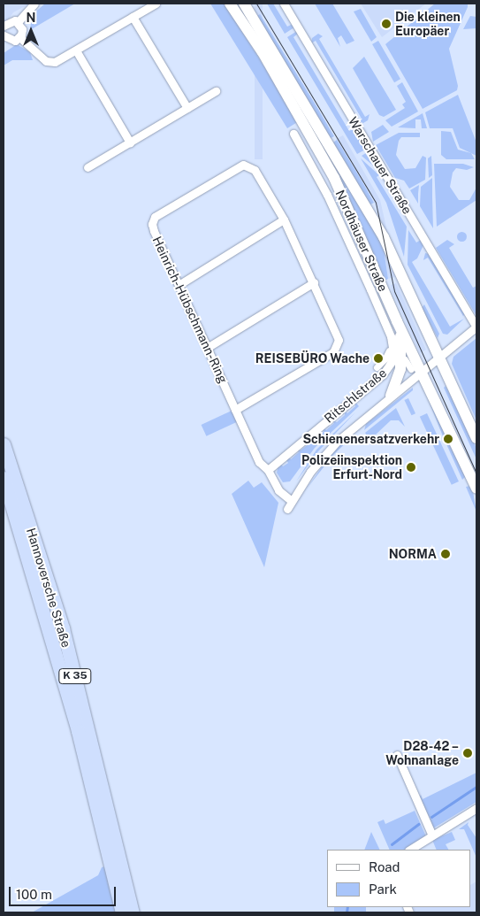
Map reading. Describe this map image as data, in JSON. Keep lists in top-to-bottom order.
{
  "streets": {
    "highway": ["Hannoversche Straße", "K 35"],
    "main road": ["Nordhäuser Straße"],
    "street": ["Warschauer Straße", "Heinrich-Hübschmann-Ring", "Ritschlstraße"]
  },
  "crossings": [
    ["Nordhäuser Straße", "Ritschlstraße"],
    ["Heinrich-Hübschmann-Ring", "Ritschlstraße"]
  ],
  "places": [
    "Die kleinen Europäer",
    "REISEBÜRO Wache",
    "Schienenersatzverkehr",
    "Polizeiinspektion Erfurt-Nord",
    "NORMA",
    "D28-42 – Wohnanlage"
  ],
  "legend": ["Road", "Park"],
  "scale_bar": "100 m",
  "north": "top"
}
